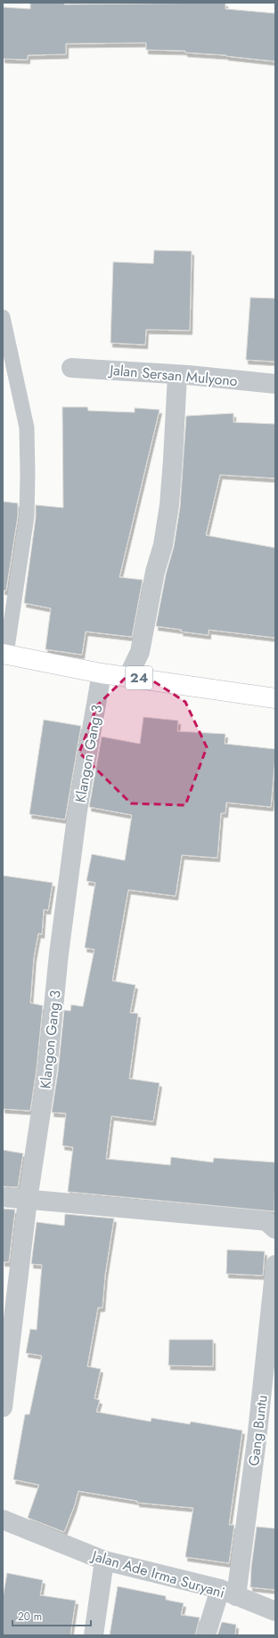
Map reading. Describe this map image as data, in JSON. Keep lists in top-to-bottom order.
{
  "streets": {
    "highway": ["24"],
    "street": [
      "Jalan Sersan Mulyono",
      "Klangon Gang 3",
      "Gang Buntu",
      "Jalan Ade Irma Suryani"
    ]
  },
  "crossings": [
    ["24", "Klangon Gang 3"],
    ["Gang Buntu", "Jalan Ade Irma Suryani"]
  ],
  "scale_bar": "20 m"
}
